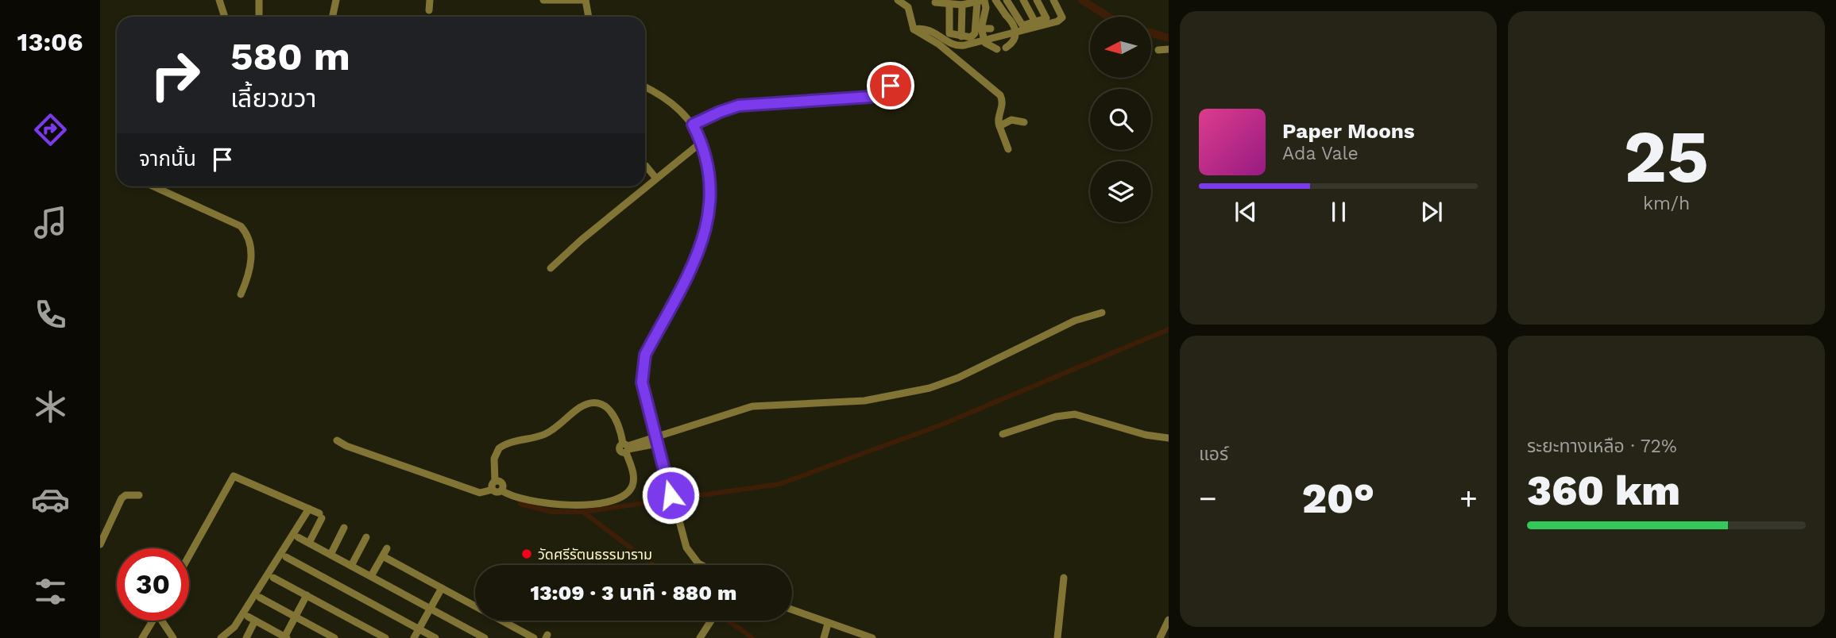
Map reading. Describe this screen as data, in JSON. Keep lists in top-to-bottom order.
{
  "places": ["วัดศรีรัตนธรรมาราม"],
  "north": "left",
  "page": {
    "tabs": "13:06",
    "tile": [
      ["25", "km/h"],
      "แอร์",
      ["ระยะทางเหลือ · 72%", "360 km"]
    ],
    "turn": ["580 m", "เลี้ยวขวา"],
    "song": ["Paper Moons", "Ada Vale"],
    "then": "จากนั้น",
    "heat": ["−", "20°", "+"],
    "limit": "30",
    "trip": "13:09 · 3 นาที · 880 m"
  }
}
